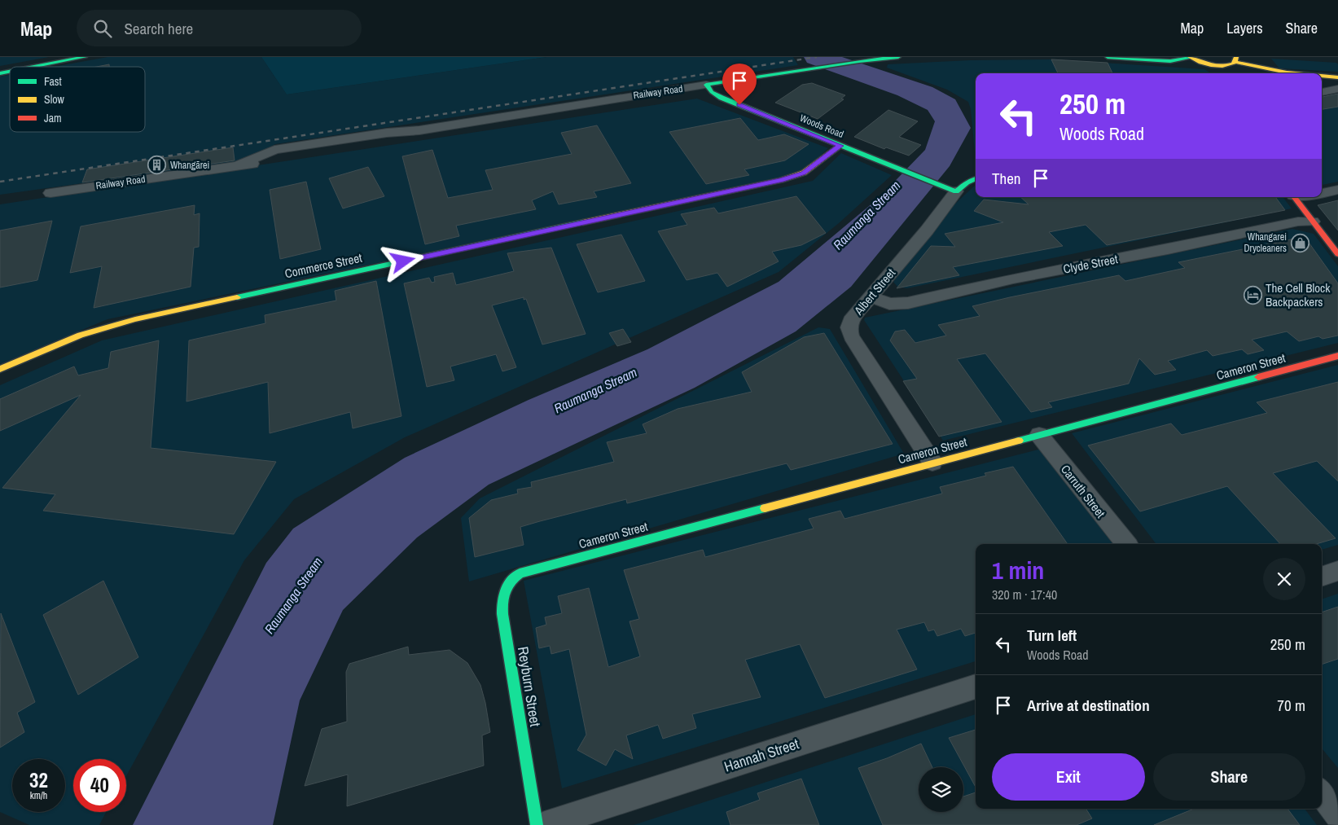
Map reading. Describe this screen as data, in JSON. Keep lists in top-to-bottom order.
{
  "streets": {
    "street": [
      "Railway Road",
      "Woods Road",
      "Clyde Street",
      "Commerce Street",
      "Albert Street",
      "Cameron Street",
      "Carruth Street",
      "Reyburn Street",
      "Hannah Street"
    ]
  },
  "crossings": [
    ["Railway Road", "Woods Road"],
    ["Woods Road", "Commerce Street"],
    ["Woods Road", "Albert Street"],
    ["Clyde Street", "Albert Street"],
    ["Albert Street", "Cameron Street"],
    ["Cameron Street", "Carruth Street"],
    ["Cameron Street", "Reyburn Street"]
  ],
  "water": ["Raumanga Stream"],
  "places": {
    "building": ["Whangārei"],
    "shop": ["Whangarei Drycleaners"],
    "hotel": ["The Cell Block Backpackers"]
  },
  "legend": ["Fast", "Slow", "Jam"],
  "page": {
    "header": "Map",
    "search": "Search here",
    "nav": ["Map", "Layers", "Share"],
    "turn": ["250 m", "Woods Road"],
    "then": "Then",
    "heading": ["1 min", "320 m · 17:40"],
    "list": [
      {
        "name": "Turn left",
        "note": "Woods Road",
        "value": "250 m"
      },
      {
        "name": "Arrive at destination",
        "value": "70 m"
      }
    ],
    "buttons": ["Exit", "Share"],
    "speed": "32 km/h",
    "limit": "40"
  }
}
